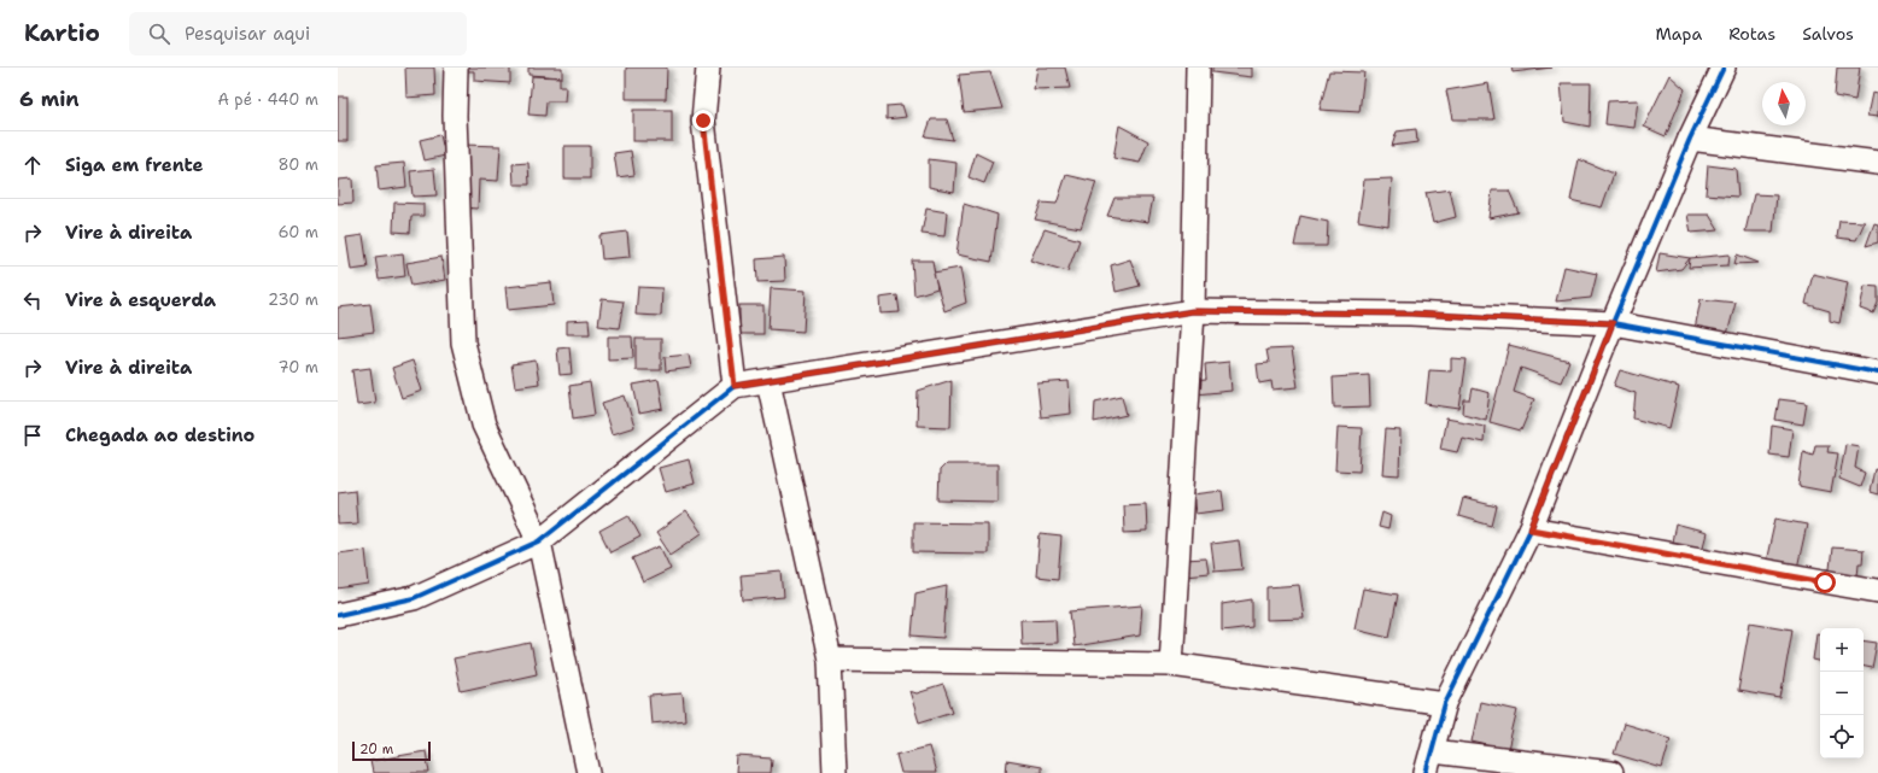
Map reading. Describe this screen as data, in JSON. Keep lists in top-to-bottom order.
{
  "scale_bar": "20 m",
  "north": "top",
  "page": {
    "header": "Kartio",
    "search": "Pesquisar aqui",
    "nav": ["Mapa", "Rotas", "Salvos"],
    "heading": ["6 min", "A pé · 440 m"],
    "list": [
      ["Siga em frente", "80 m"],
      ["Vire à direita", "60 m"],
      ["Vire à esquerda", "230 m"],
      ["Vire à direita", "70 m"],
      "Chegada ao destino"
    ],
    "map_buttons": ["+", "−"],
    "scale": "20 m"
  }
}
